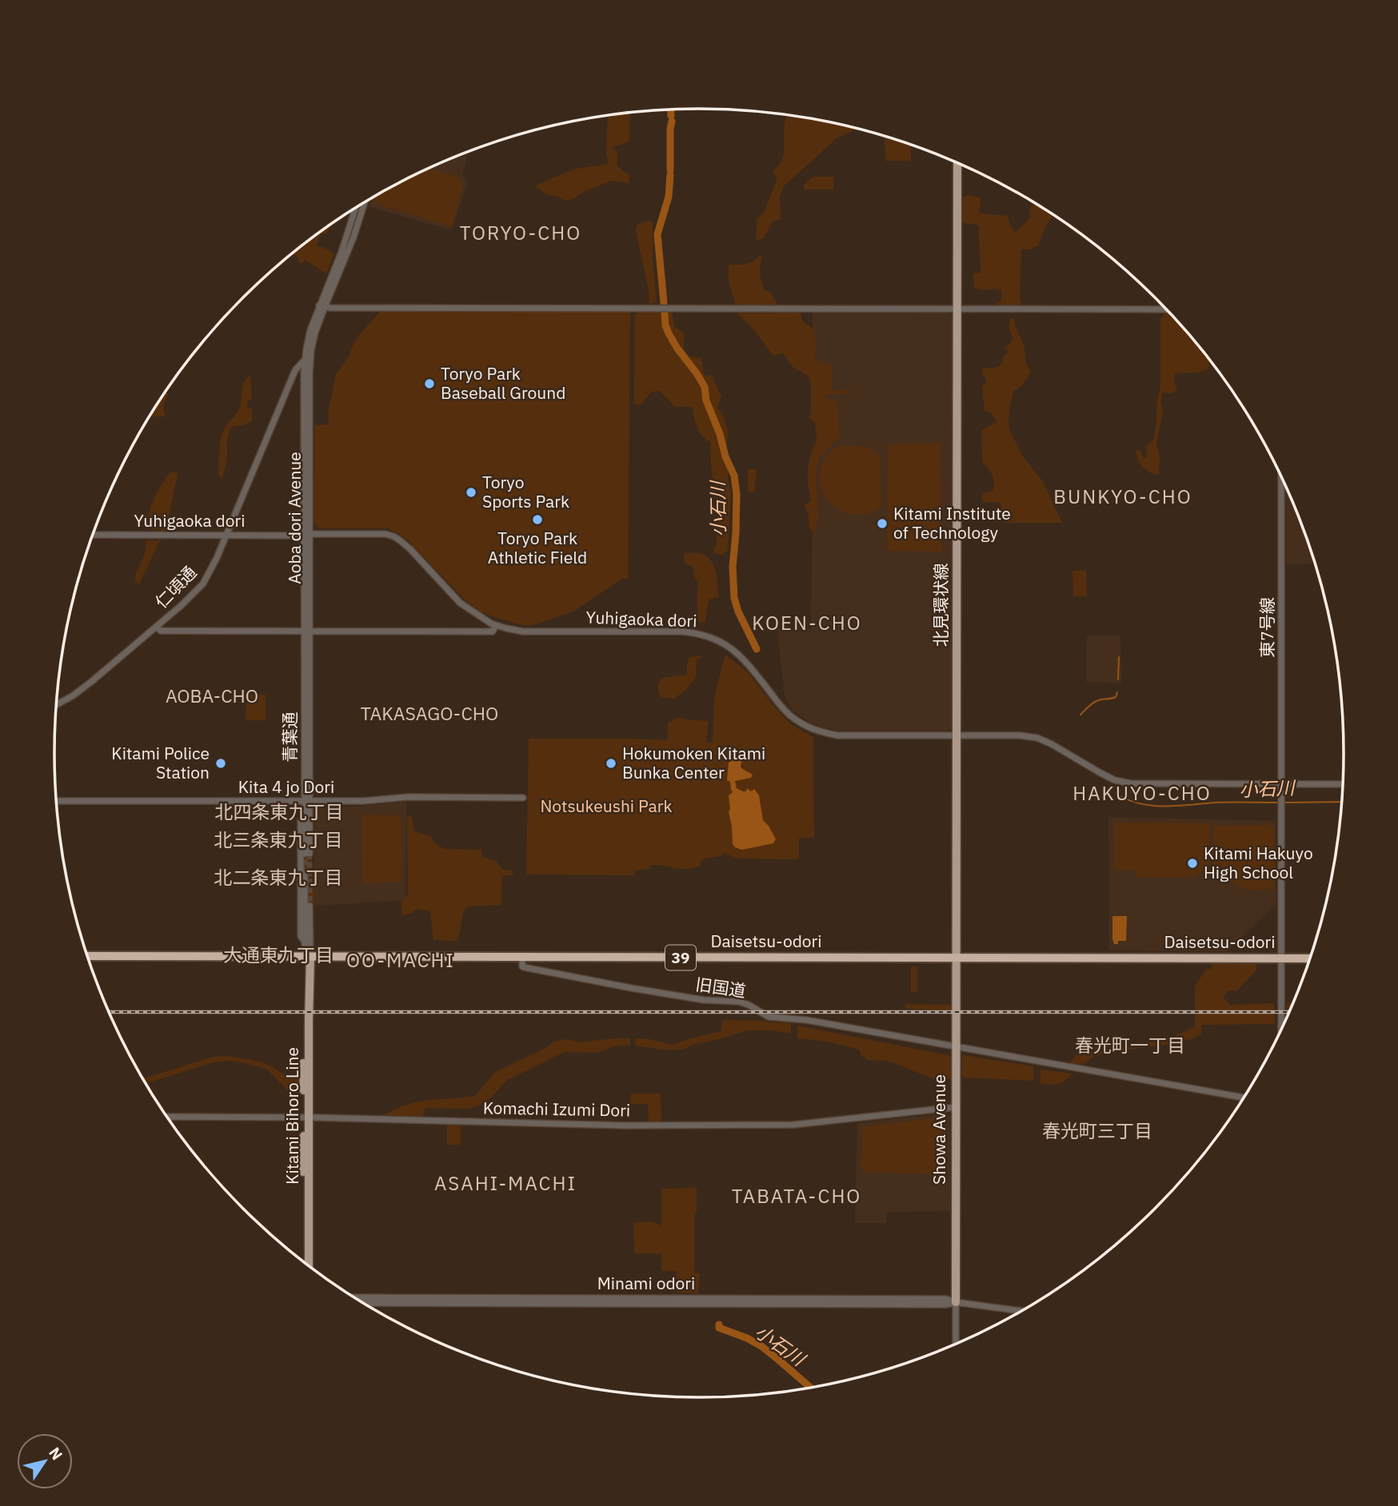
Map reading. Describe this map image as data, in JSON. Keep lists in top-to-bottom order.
{
  "streets": {
    "highway": ["Daisetsu-odori", "39"],
    "main road": ["北見環状線", "Kitami Bihoro Line", "Showa Avenue"],
    "street": [
      "Aoba dori Avenue",
      "Yuhigaoka dori",
      "仁頃通",
      "東7号線",
      "Kita 4 jo Dori",
      "旧国道",
      "Komachi Izumi Dori",
      "Minami odori"
    ]
  },
  "crossings": [
    ["Aoba dori Avenue", "Yuhigaoka dori"],
    ["Aoba dori Avenue", "仁頃通"],
    ["Aoba dori Avenue", "Kita 4 jo Dori"],
    ["Yuhigaoka dori", "仁頃通"],
    ["Yuhigaoka dori", "北見環状線"],
    ["Yuhigaoka dori", "東7号線"],
    ["北見環状線", "Daisetsu-odori"],
    ["北見環状線", "Showa Avenue"],
    ["東7号線", "Daisetsu-odori"],
    ["Daisetsu-odori", "旧国道"],
    ["Daisetsu-odori", "Kitami Bihoro Line"],
    ["Daisetsu-odori", "Showa Avenue"],
    ["旧国道", "Showa Avenue"],
    ["Komachi Izumi Dori", "Kitami Bihoro Line"],
    ["Komachi Izumi Dori", "Showa Avenue"],
    ["Showa Avenue", "Minami odori"]
  ],
  "districts": [
    "TORYO-CHO",
    "BUNKYO-CHO",
    "KOEN-CHO",
    "AOBA-CHO",
    "TAKASAGO-CHO",
    "HAKUYO-CHO",
    "北四条東九丁目",
    "北三条東九丁目",
    "北二条東九丁目",
    "大通東九丁目",
    "OO-MACHI",
    "春光町一丁目",
    "春光町三丁目",
    "ASAHI-MACHI",
    "TABATA-CHO"
  ],
  "water": ["小石川"],
  "parks": ["Notsukeushi Park"],
  "places": [
    "Toryo Park Baseball Ground",
    "Toryo Sports Park",
    "Toryo Park Athletic Field",
    "Kitami Institute of Technology",
    "Kitami Police Station",
    "Hokumoken Kitami Bunka Center",
    "Kitami Hakuyo High School"
  ],
  "north": "top right"
}
